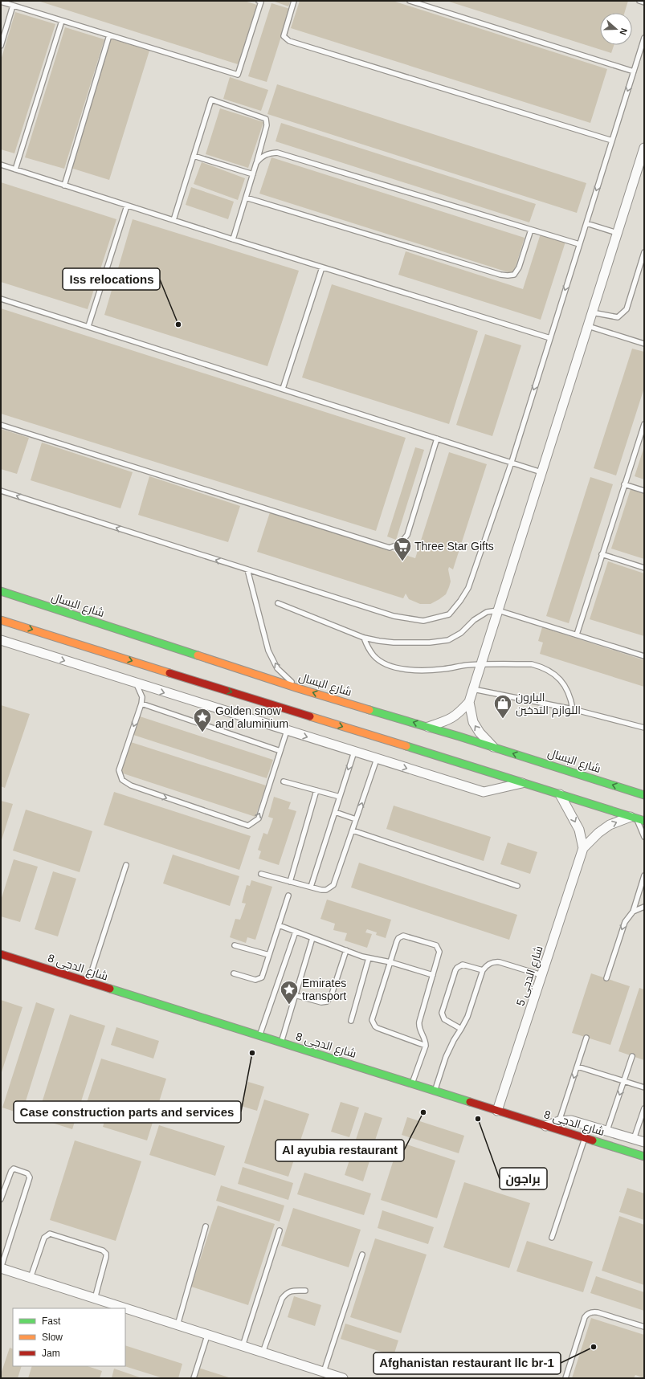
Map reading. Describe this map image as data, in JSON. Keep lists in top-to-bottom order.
{
  "streets": {
    "street": ["شارع البسال", "شارع الدجى 8", "شارع الدجى 5"]
  },
  "crossings": [
    ["شارع الدجى 8", "شارع الدجى 5"]
  ],
  "places": {
    "other": [
      "Iss relocations",
      "Case construction parts and services",
      "Al ayubia restaurant",
      "براجون",
      "Afghanistan restaurant llc br-1"
    ],
    "supermarket": ["Three Star Gifts"],
    "shop": ["البارون اللوازم التدخين"],
    "place": ["Golden snow and aluminium", "Emirates transport"]
  },
  "legend": ["Fast", "Slow", "Jam"],
  "north": "right"
}
